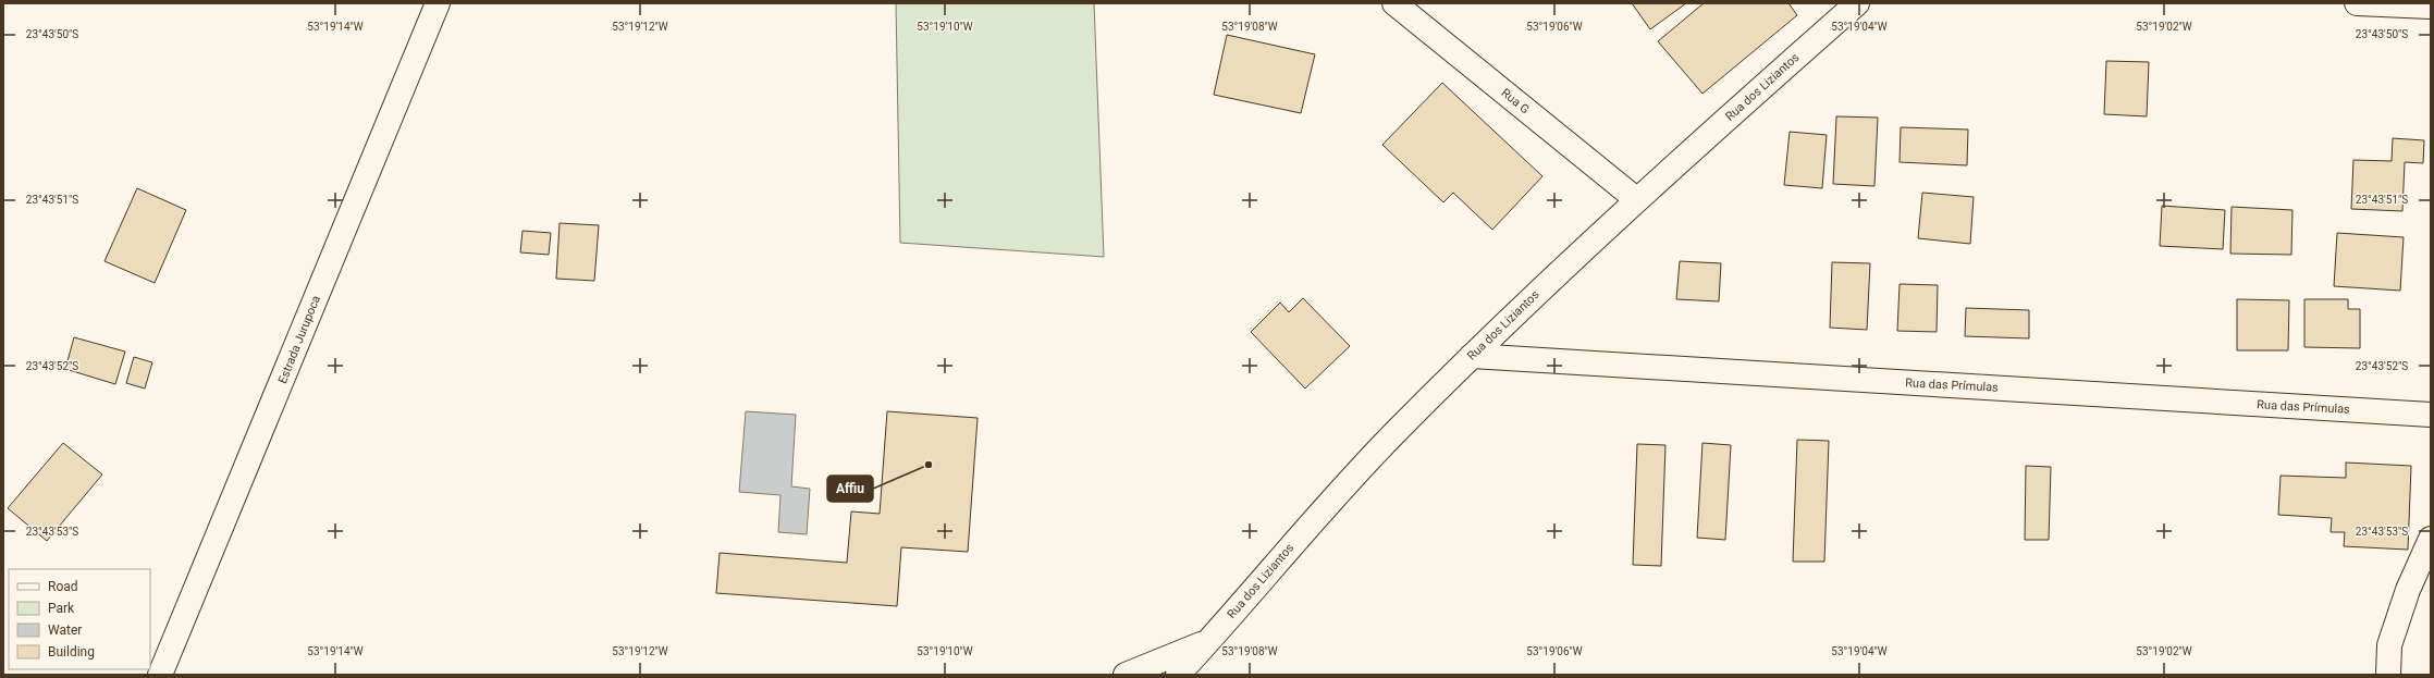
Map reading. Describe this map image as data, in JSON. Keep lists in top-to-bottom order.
{
  "streets": {
    "street": [
      "Rua dos Liziantos",
      "Rua G",
      "Estrada Jurupoca",
      "Rua das Prímulas"
    ]
  },
  "crossings": [
    ["Rua dos Liziantos", "Rua G"],
    ["Rua dos Liziantos", "Rua das Prímulas"]
  ],
  "places": ["Affiu"],
  "legend": [
    "Road",
    "Park",
    "Water",
    "Building"
  ],
  "coordinates": [
    "53°19'14\"W",
    "53°19'12\"W",
    "53°19'10\"W",
    "53°19'08\"W",
    "53°19'06\"W",
    "53°19'04\"W",
    "53°19'02\"W",
    "23°43'50\"S",
    "23°43'51\"S",
    "23°43'52\"S",
    "23°43'53\"S"
  ]
}
